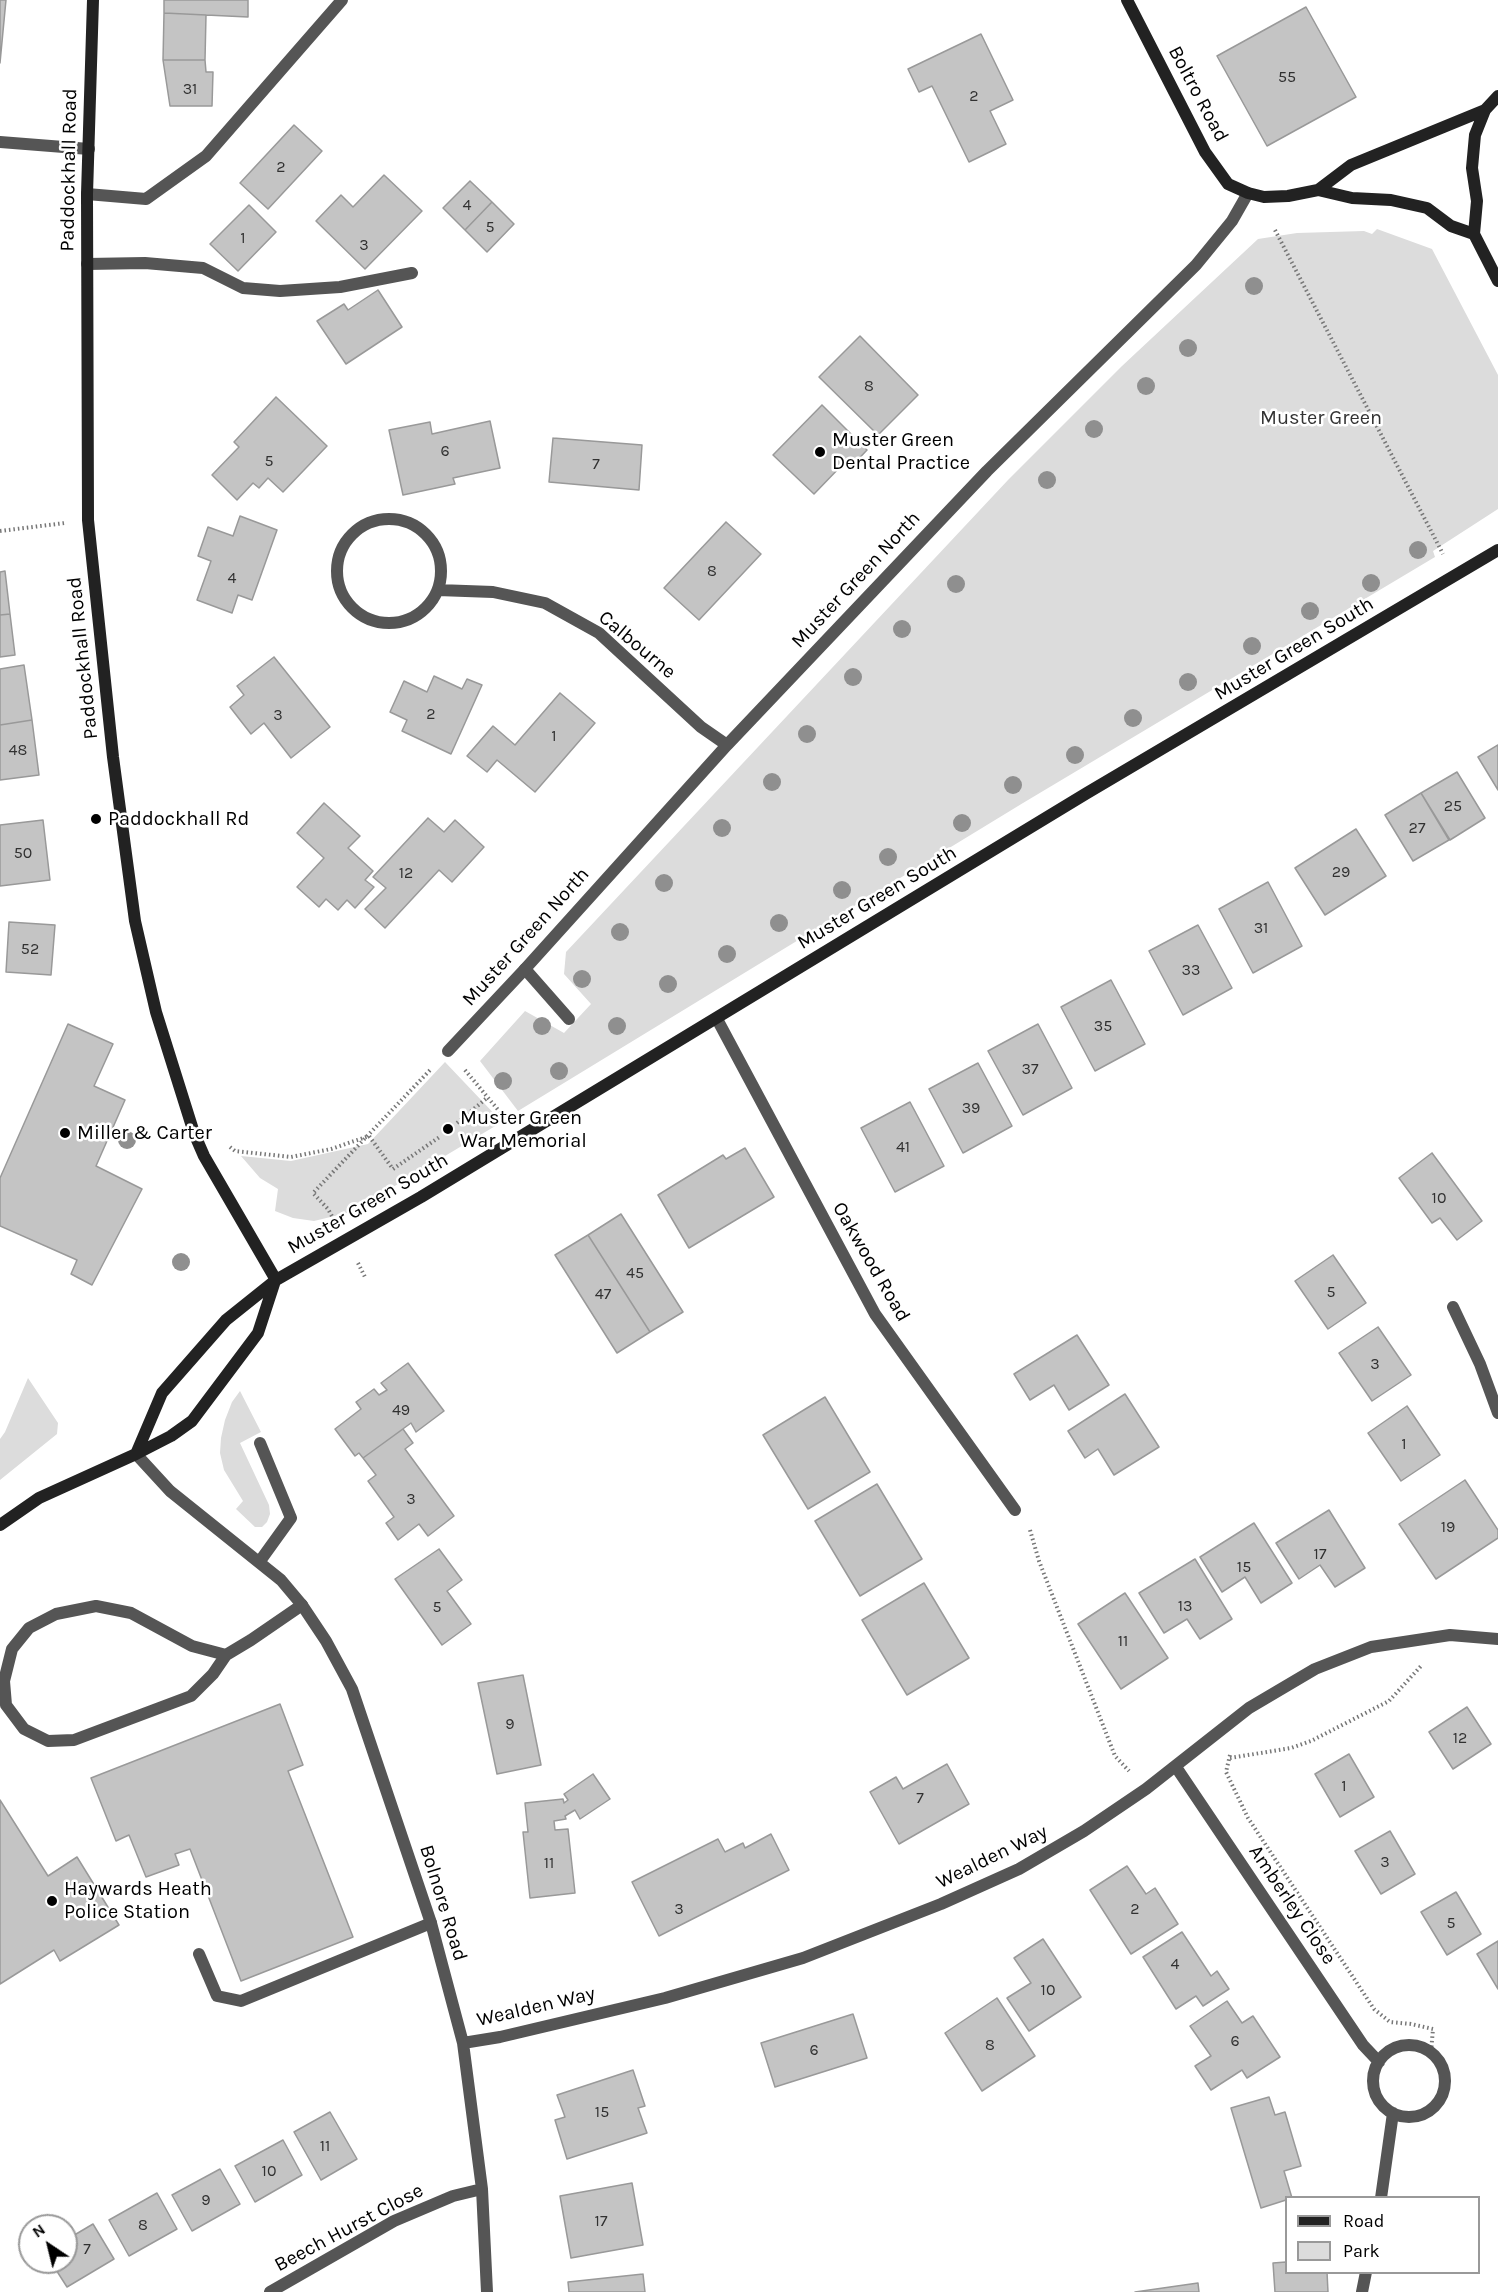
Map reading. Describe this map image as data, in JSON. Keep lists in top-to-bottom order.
{
  "streets": {
    "main road": ["Boltro Road", "Paddockhall Road", "Muster Green South"],
    "street": [
      "Muster Green North",
      "Calbourne",
      "Oakwood Road",
      "Wealden Way",
      "Bolnore Road",
      "Amberley Close",
      "Beech Hurst Close"
    ]
  },
  "crossings": [
    ["Boltro Road", "Muster Green North"],
    ["Paddockhall Road", "Muster Green South"],
    ["Muster Green North", "Calbourne"],
    ["Muster Green South", "Oakwood Road"],
    ["Muster Green South", "Bolnore Road"],
    ["Wealden Way", "Bolnore Road"],
    ["Wealden Way", "Amberley Close"],
    ["Bolnore Road", "Beech Hurst Close"]
  ],
  "parks": ["Muster Green"],
  "places": [
    "Muster Green Dental Practice",
    "Paddockhall Rd",
    "Muster Green War Memorial",
    "Miller & Carter",
    "Haywards Heath Police Station"
  ],
  "house_numbers": [
    "55",
    "31",
    "2",
    "2",
    "4",
    "5",
    "1",
    "3",
    "8",
    "6",
    "5",
    "7",
    "8",
    "4",
    "2",
    "3",
    "1",
    "48",
    "25",
    "27",
    "50",
    "29",
    "12",
    "31",
    "52",
    "33",
    "35",
    "37",
    "39",
    "41",
    "10",
    "45",
    "5",
    "47",
    "3",
    "49",
    "1",
    "3",
    "19",
    "17",
    "15",
    "13",
    "5",
    "11",
    "9",
    "12",
    "1",
    "7",
    "3",
    "11",
    "3",
    "2",
    "5",
    "4",
    "10",
    "6",
    "8",
    "6",
    "15",
    "11",
    "10",
    "9",
    "17",
    "8",
    "7"
  ],
  "legend": ["Road", "Park"],
  "north": "top left"
}
